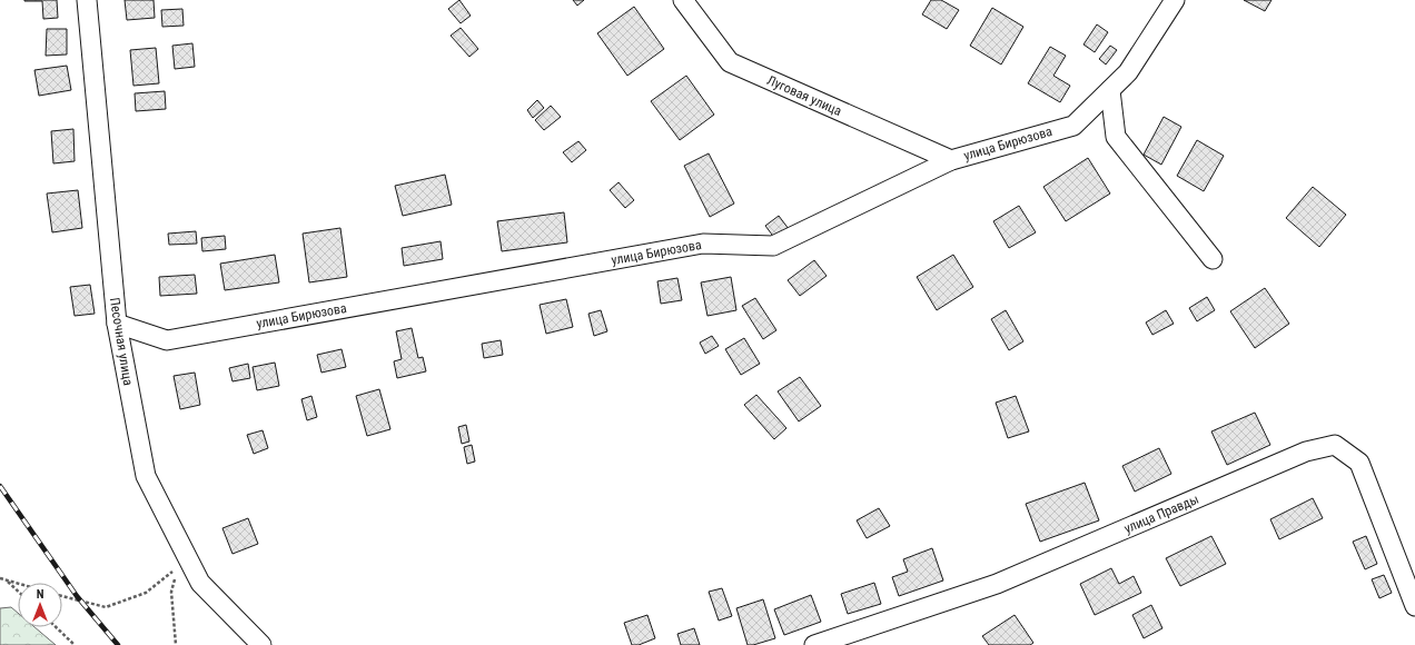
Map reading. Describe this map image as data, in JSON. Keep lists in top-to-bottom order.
{
  "streets": {
    "street": [
      "Луговая улица",
      "улица Бирюзова",
      "Песочная улица",
      "улица Правды"
    ]
  },
  "crossings": [
    ["Луговая улица", "улица Бирюзова"],
    ["улица Бирюзова", "Песочная улица"]
  ],
  "north": "top"
}
